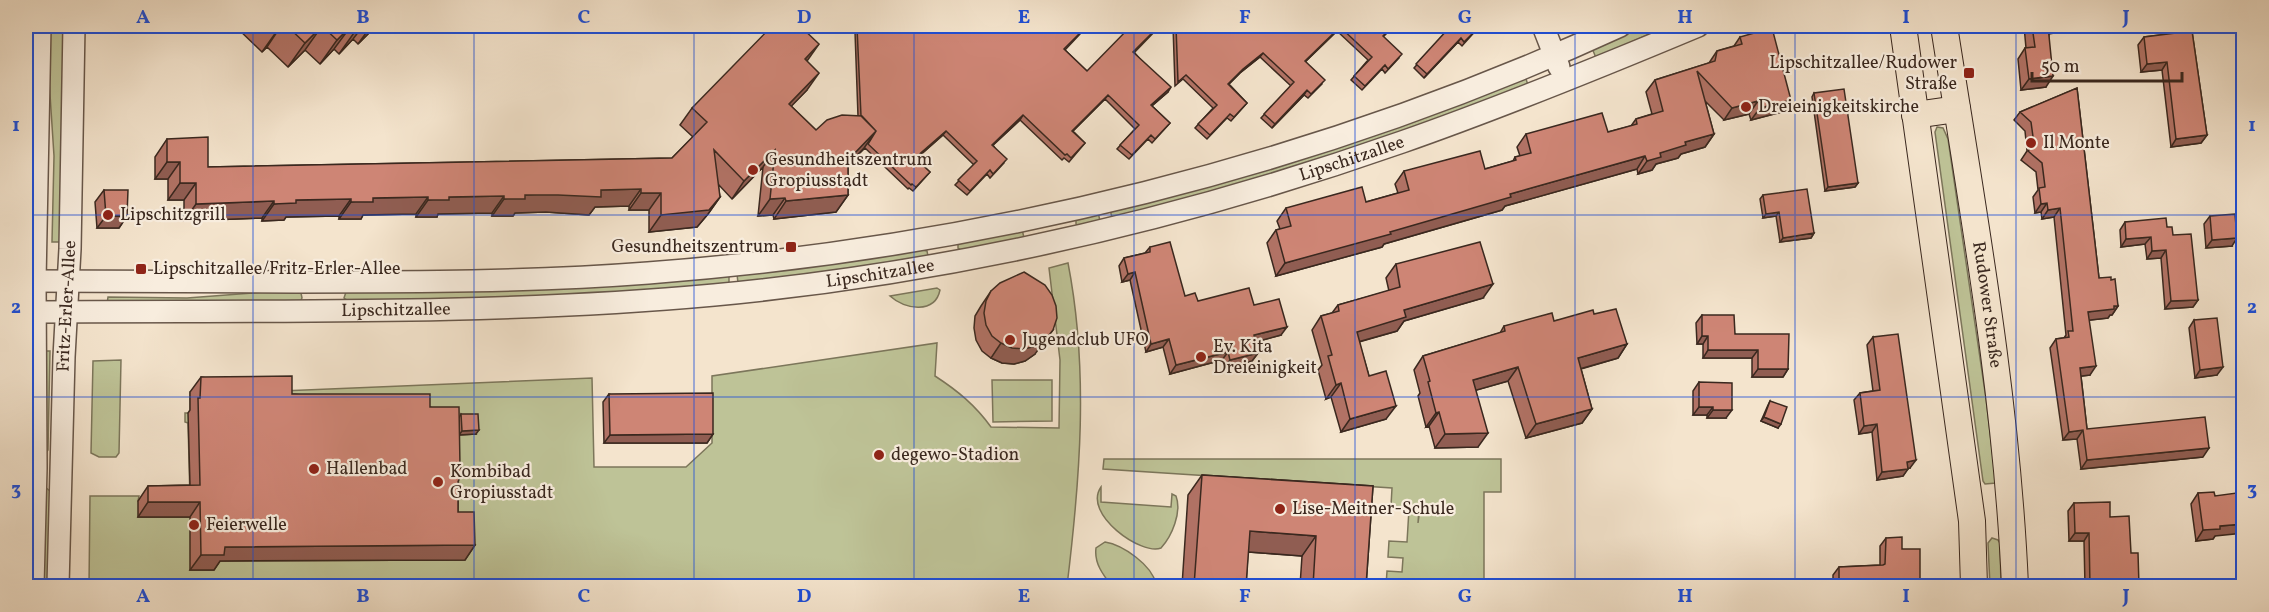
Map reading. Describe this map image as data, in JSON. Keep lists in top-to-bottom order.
{
  "streets": {
    "main road": ["Rudower Straße"],
    "street": ["Lipschitzallee", "Fritz-Erler-Allee"]
  },
  "crossings": [
    ["Lipschitzallee", "Fritz-Erler-Allee"]
  ],
  "places": {
    "transit": ["Lipschitzallee/Rudower Straße", "Gesundheitszentrum", "Lipschitzallee/Fritz-Erler-Allee"],
    "other": [
      "Dreieinigkeitskirche",
      "Il Monte",
      "Gesundheitszentrum Gropiusstadt",
      "Lipschitzgrill",
      "Jugendclub UFO",
      "Ev. Kita Dreieinigkeit",
      "degewo-Stadion",
      "Hallenbad",
      "Kombibad Gropiusstadt",
      "Lise-Meitner-Schule",
      "Feierwelle"
    ]
  },
  "scale_bar": "50 m",
  "grid": {
    "columns": [
      "A",
      "B",
      "C",
      "D",
      "E",
      "F",
      "G",
      "H",
      "I",
      "J"
    ],
    "rows": ["1", "2", "3"]
  }
}
